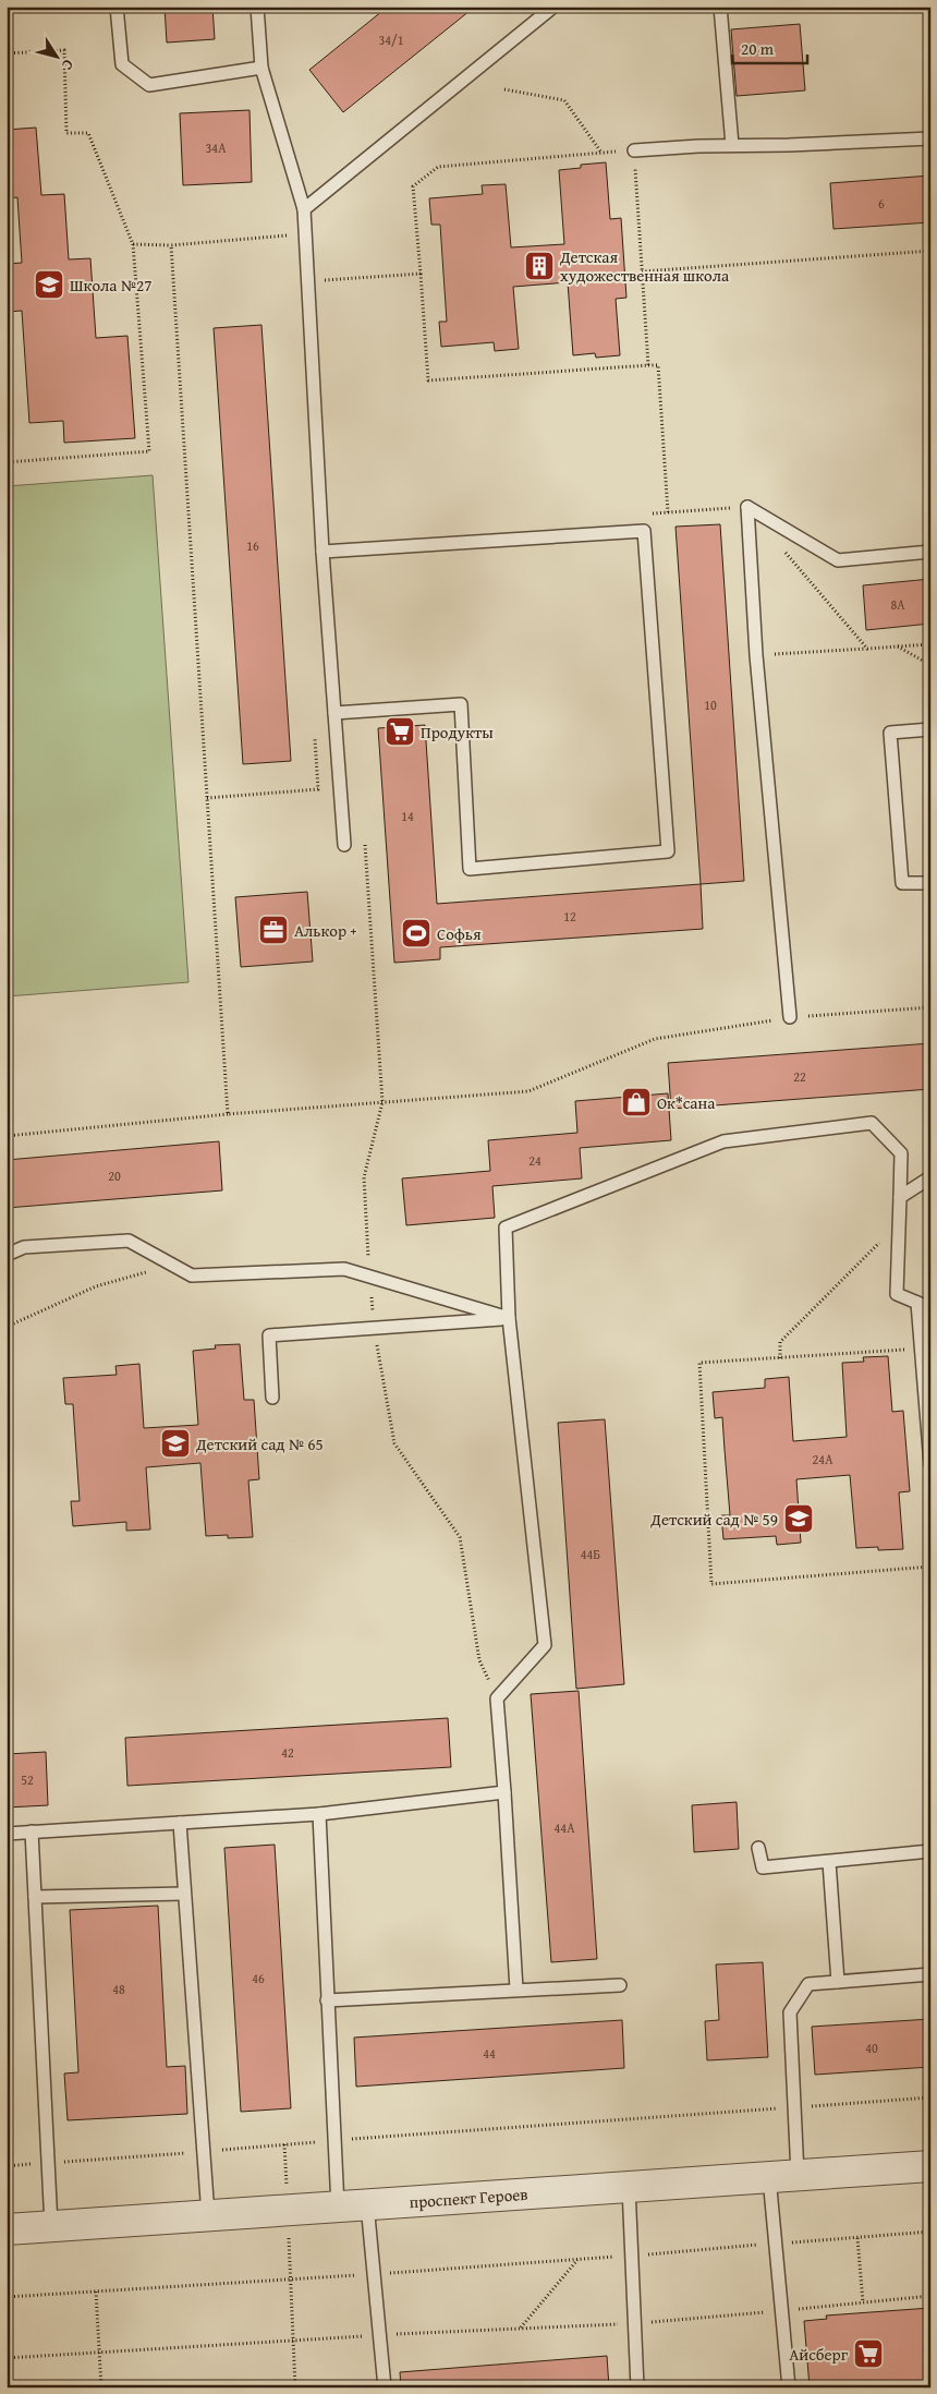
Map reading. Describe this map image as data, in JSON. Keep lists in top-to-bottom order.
{
  "streets": {
    "street": ["проспект Героев"]
  },
  "places": {
    "building": ["Детская художественная школа"],
    "school or university": ["Школа №27", "Детский сад № 65", "Детский сад № 59"],
    "supermarket": ["Продукты", "Айсберг"],
    "office": ["Алькор +"],
    "sports": ["Софья"],
    "shop": ["Ок*сана"]
  },
  "house_numbers": [
    "34/1",
    "34А",
    "6",
    "16",
    "8А",
    "10",
    "14",
    "12",
    "22",
    "24",
    "20",
    "24А",
    "44Б",
    "42",
    "52",
    "44А",
    "46",
    "48",
    "40",
    "44"
  ],
  "scale_bar": "20 m",
  "north": "bottom right"
}
